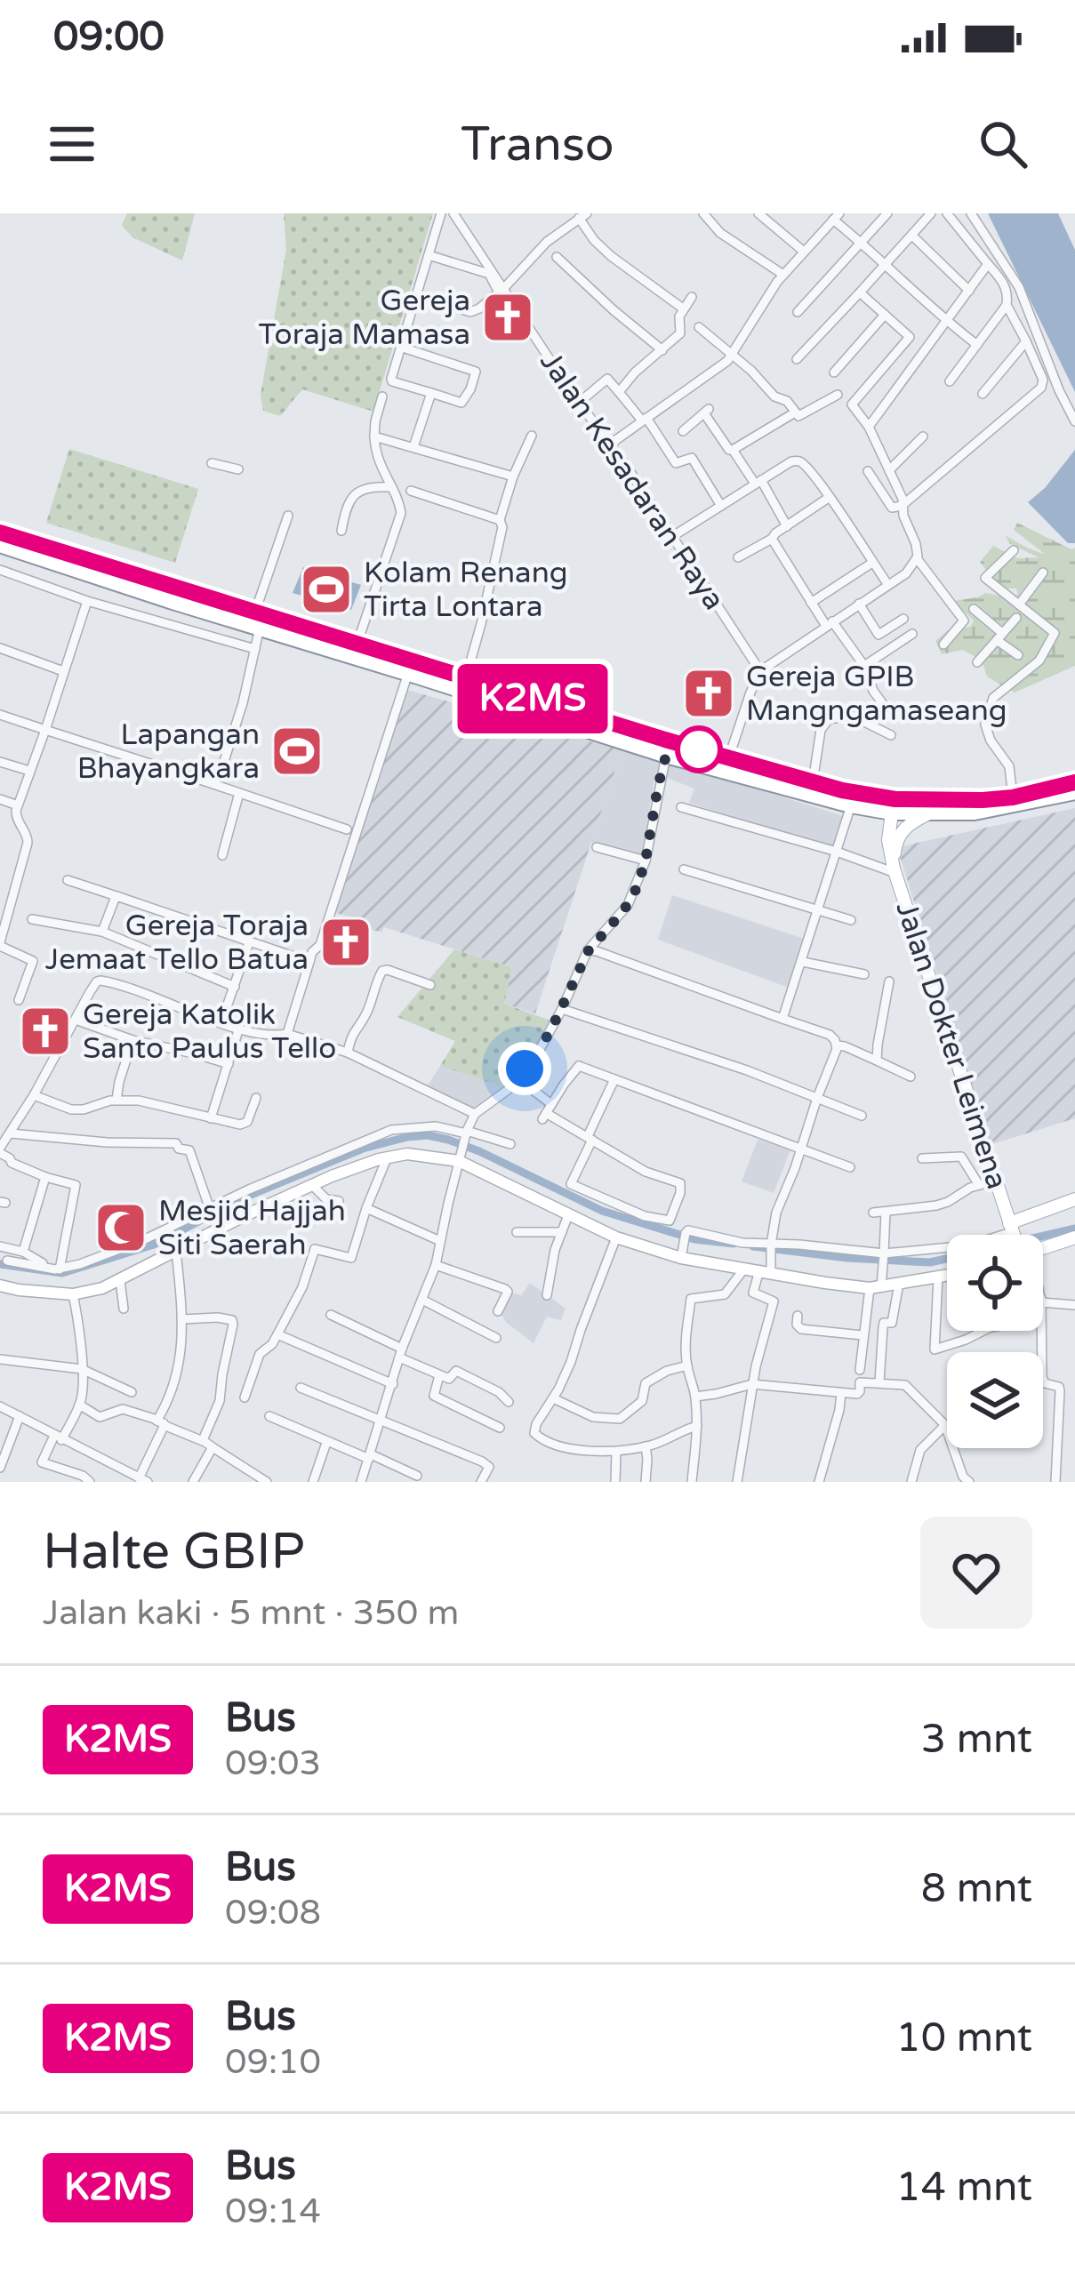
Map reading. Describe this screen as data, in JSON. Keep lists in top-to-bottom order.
{
  "streets": {
    "main road": ["Jalan Dokter Leimena"],
    "street": ["Jalan Kesadaran Raya"]
  },
  "places": {
    "church": [
      "Gereja Toraja Mamasa",
      "Gereja GPIB Mangngamaseang",
      "Gereja Toraja Jemaat Tello Batua",
      "Gereja Katolik Santo Paulus Tello"
    ],
    "sports": ["Kolam Renang Tirta Lontara", "Lapangan Bhayangkara"],
    "mosque": ["Mesjid Hajjah Siti Saerah"]
  },
  "lines": ["bus line K2MS"],
  "page": {
    "status": "09:00",
    "header": "Transo",
    "on_map": "K2MS",
    "heading": ["Halte GBIP", "Jalan kaki · 5 mnt · 350 m"],
    "list": [
      {
        "mark": "K2MS",
        "name": "Bus",
        "note": "09:03",
        "value": "3 mnt"
      },
      {
        "mark": "K2MS",
        "name": "Bus",
        "note": "09:08",
        "value": "8 mnt"
      },
      {
        "mark": "K2MS",
        "name": "Bus",
        "note": "09:10",
        "value": "10 mnt"
      },
      {
        "mark": "K2MS",
        "name": "Bus",
        "note": "09:14",
        "value": "14 mnt"
      }
    ]
  }
}
